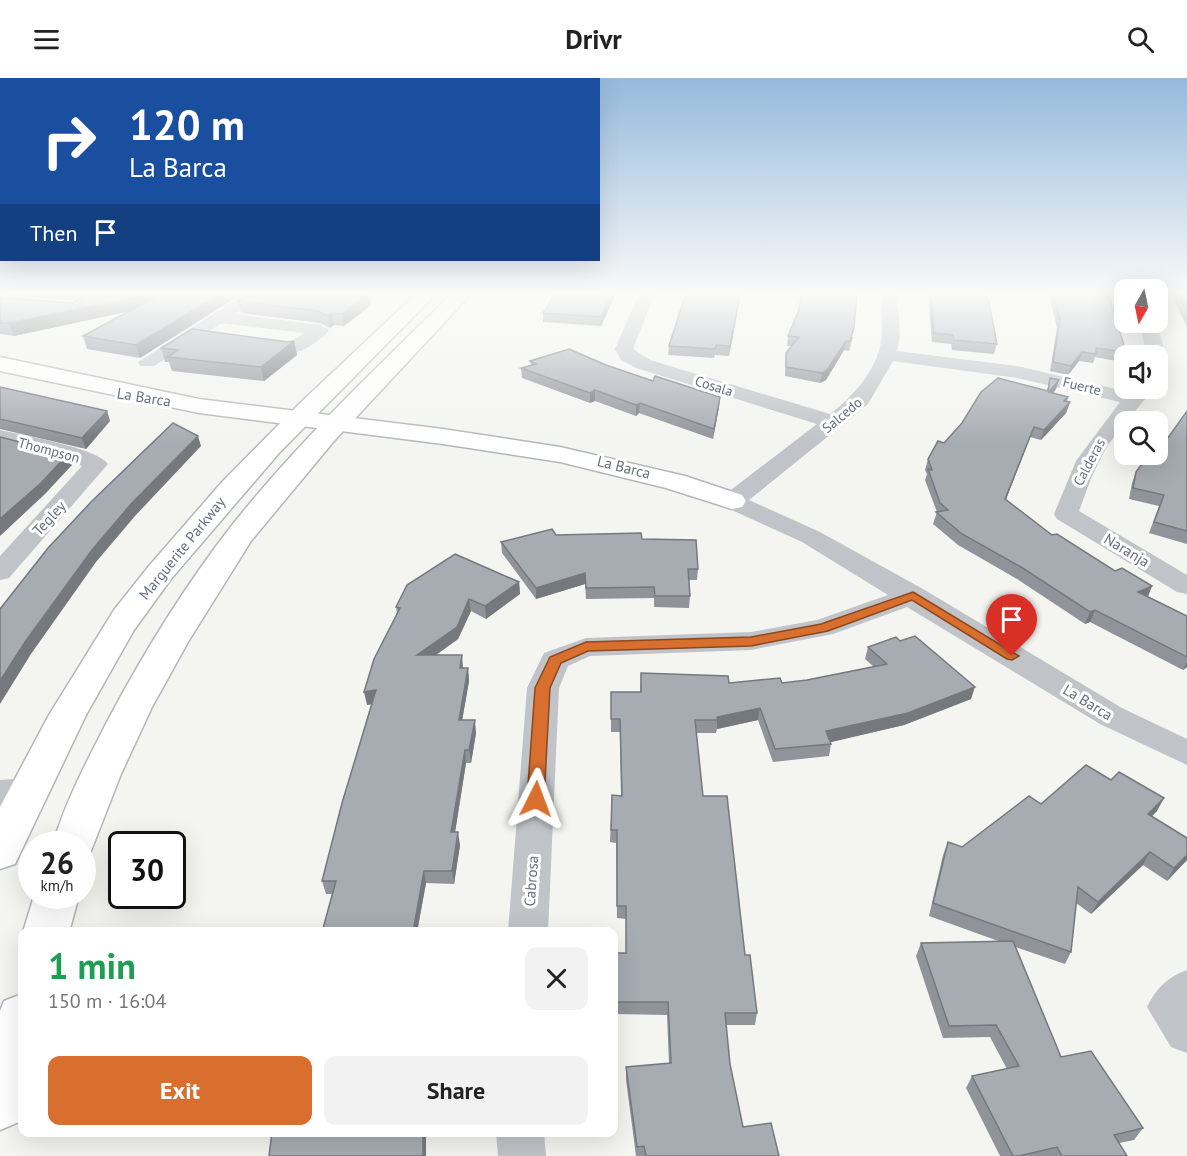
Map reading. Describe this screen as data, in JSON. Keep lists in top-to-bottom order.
{
  "streets": {
    "main road": ["La Barca", "Marguerite Parkway"],
    "street": [
      "Cosala",
      "Fuerte",
      "Salcedo",
      "Thompson",
      "Calderas",
      "Tegley",
      "Naranja",
      "Cabrosa"
    ]
  },
  "crossings": [
    ["Cosala", "Salcedo"],
    ["Fuerte", "Salcedo"],
    ["La Barca", "Salcedo"],
    ["La Barca", "Marguerite Parkway"],
    ["La Barca", "Cabrosa"],
    ["Thompson", "Tegley"],
    ["Calderas", "Naranja"]
  ],
  "north": "bottom",
  "page": {
    "header": "Drivr",
    "turn": ["120 m", "La Barca"],
    "then": "Then",
    "speed": "26 km/h",
    "limit": "30",
    "heading": ["1 min", "150 m · 16:04"],
    "buttons": ["Exit", "Share"]
  }
}
